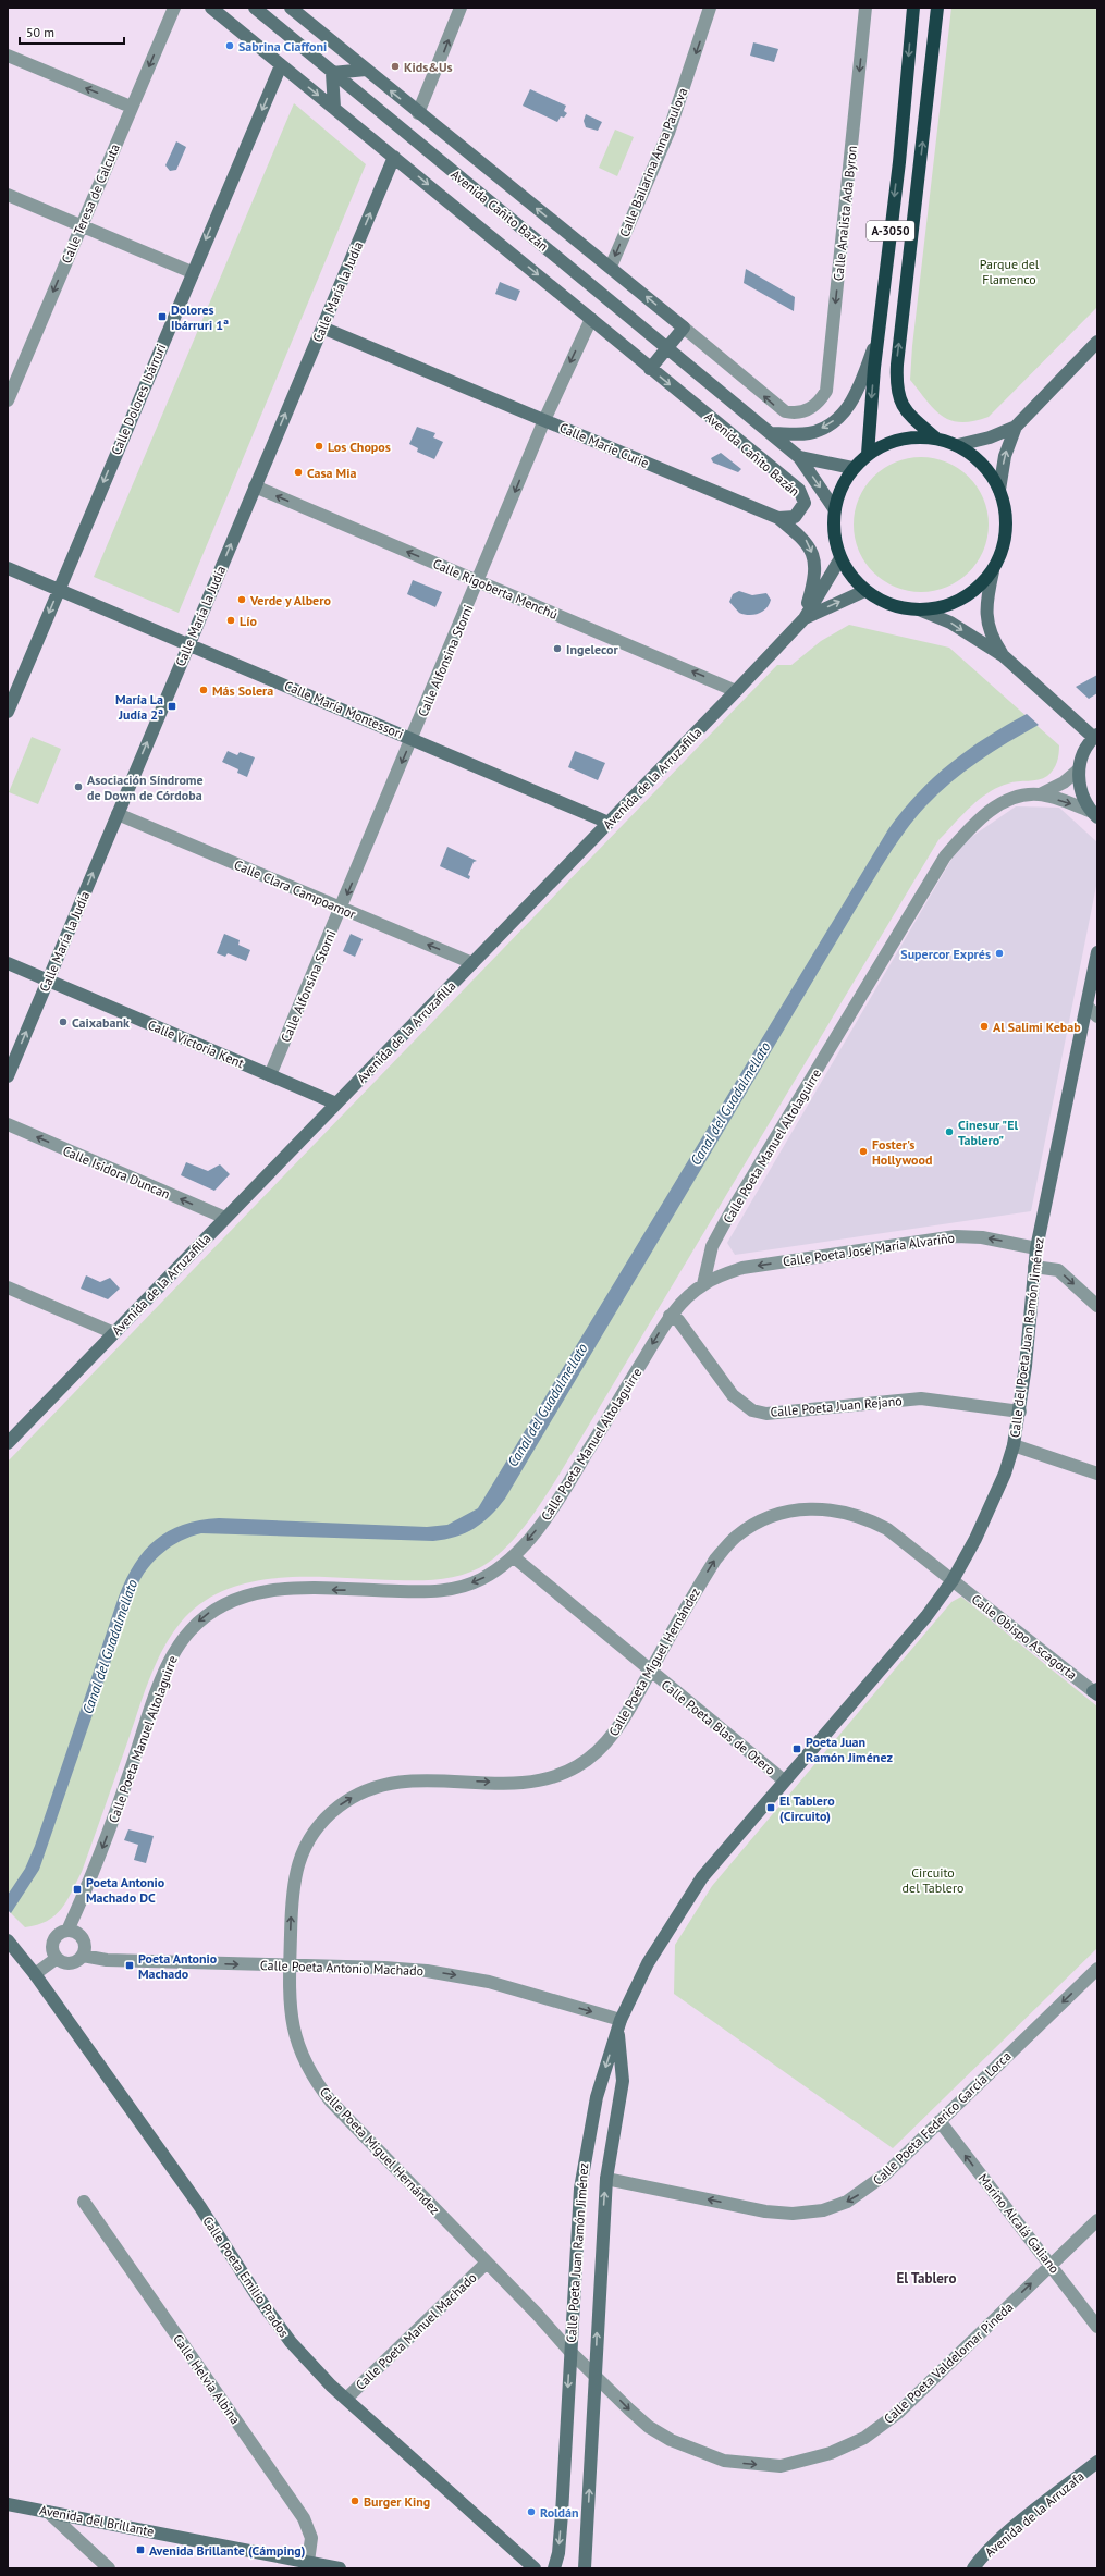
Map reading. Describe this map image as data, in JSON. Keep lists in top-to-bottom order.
{
  "streets": {
    "highway": ["A-3050"],
    "main road": [
      "Avenida Cañito Bazán",
      "Calle María la Judía",
      "Calle Dolores Ibárruri",
      "Calle Marie Curie",
      "Calle María Montessori",
      "Avenida de la Arruzafilla",
      "Calle Victoria Kent",
      "Calle del Poeta Juan Ramón Jiménez",
      "Calle Poeta Juan Ramón Jiménez",
      "Calle Poeta Emilio Prados",
      "Avenida de la Arruzafa",
      "Avenida del Brillante"
    ],
    "street": [
      "Calle Bailarina Anna Paulova",
      "Calle Teresa de Calcuta",
      "Calle Analista Ada Byron",
      "Calle Rigoberta Menchú",
      "Calle Alfonsina Storni",
      "Calle Clara Campoamor",
      "Calle Poeta Manuel Altolaguirre",
      "Calle Isidora Duncan",
      "Calle Poeta José María Alvariño",
      "Calle Poeta Juan Rejano",
      "Calle Obispo Ascagorta",
      "Calle Poeta Miguel Hernández",
      "Calle Poeta Blas de Otero",
      "Calle Poeta Antonio Machado",
      "Calle Poeta Federico García Lorca",
      "Marino Alcalá Galiano",
      "Calle Poeta Manuel Machado",
      "Calle Poeta Valdelomar Pineda",
      "Calle Helvia Albina"
    ]
  },
  "crossings": [
    ["Calle Bailarina Anna Paulova", "Avenida Cañito Bazán"],
    ["Avenida Cañito Bazán", "Calle Analista Ada Byron"],
    ["Avenida Cañito Bazán", "Calle María la Judía"],
    ["Avenida Cañito Bazán", "Calle Dolores Ibárruri"],
    ["Avenida Cañito Bazán", "Calle Marie Curie"],
    ["Avenida Cañito Bazán", "Calle Alfonsina Storni"],
    ["Calle María la Judía", "Calle Marie Curie"],
    ["Calle María la Judía", "Calle Rigoberta Menchú"],
    ["Calle María la Judía", "Calle María Montessori"],
    ["Calle María la Judía", "Calle Clara Campoamor"],
    ["Calle María la Judía", "Calle Victoria Kent"],
    ["Calle Dolores Ibárruri", "Calle María Montessori"],
    ["Calle Marie Curie", "Calle Alfonsina Storni"],
    ["Calle Marie Curie", "Avenida de la Arruzafilla"],
    ["Calle Rigoberta Menchú", "Calle Alfonsina Storni"],
    ["Calle Rigoberta Menchú", "Avenida de la Arruzafilla"],
    ["Calle Alfonsina Storni", "Calle María Montessori"],
    ["Calle Alfonsina Storni", "Calle Clara Campoamor"],
    ["Calle Alfonsina Storni", "Calle Victoria Kent"],
    ["Calle María Montessori", "Avenida de la Arruzafilla"],
    ["Avenida de la Arruzafilla", "Calle Clara Campoamor"],
    ["Avenida de la Arruzafilla", "Calle Victoria Kent"],
    ["Avenida de la Arruzafilla", "Calle Isidora Duncan"],
    ["Calle Poeta Manuel Altolaguirre", "Calle Poeta José María Alvariño"],
    ["Calle Poeta Manuel Altolaguirre", "Calle Poeta Juan Rejano"],
    ["Calle Poeta Manuel Altolaguirre", "Calle Poeta Blas de Otero"],
    ["Calle Poeta Manuel Altolaguirre", "Calle Poeta Antonio Machado"],
    ["Calle Poeta José María Alvariño", "Calle del Poeta Juan Ramón Jiménez"],
    ["Calle del Poeta Juan Ramón Jiménez", "Calle Poeta Juan Rejano"],
    ["Calle del Poeta Juan Ramón Jiménez", "Calle Obispo Ascagorta"],
    ["Calle del Poeta Juan Ramón Jiménez", "Calle Poeta Miguel Hernández"],
    ["Calle del Poeta Juan Ramón Jiménez", "Calle Poeta Blas de Otero"],
    ["Calle del Poeta Juan Ramón Jiménez", "Calle Poeta Antonio Machado"],
    ["Calle del Poeta Juan Ramón Jiménez", "Calle Poeta Juan Ramón Jiménez"],
    ["Calle Obispo Ascagorta", "Calle Poeta Miguel Hernández"],
    ["Calle Poeta Miguel Hernández", "Calle Poeta Blas de Otero"],
    ["Calle Poeta Miguel Hernández", "Calle Poeta Antonio Machado"],
    ["Calle Poeta Miguel Hernández", "Calle Poeta Juan Ramón Jiménez"],
    ["Calle Poeta Miguel Hernández", "Calle Poeta Manuel Machado"],
    ["Calle Poeta Miguel Hernández", "Calle Poeta Valdelomar Pineda"],
    ["Calle Poeta Antonio Machado", "Calle Poeta Juan Ramón Jiménez"],
    ["Calle Poeta Federico García Lorca", "Marino Alcalá Galiano"],
    ["Calle Poeta Federico García Lorca", "Calle Poeta Juan Ramón Jiménez"],
    ["Marino Alcalá Galiano", "Calle Poeta Valdelomar Pineda"],
    ["Calle Poeta Juan Ramón Jiménez", "Calle Poeta Valdelomar Pineda"],
    ["Calle Poeta Emilio Prados", "Calle Poeta Manuel Machado"],
    ["Calle Helvia Albina", "Avenida del Brillante"]
  ],
  "one_way": [
    "Calle Bailarina Anna Paulova",
    "Calle Teresa de Calcuta",
    "Calle Analista Ada Byron",
    "Calle María la Judía",
    "Calle Dolores Ibárruri",
    "Calle Rigoberta Menchú",
    "Calle Alfonsina Storni",
    "Calle Clara Campoamor",
    "Calle Poeta Manuel Altolaguirre",
    "Calle Isidora Duncan",
    "Calle Poeta José María Alvariño",
    "Calle Poeta Miguel Hernández",
    "Calle Poeta Antonio Machado",
    "Calle Poeta Federico García Lorca",
    "Marino Alcalá Galiano",
    "Calle Poeta Valdelomar Pineda"
  ],
  "districts": ["El Tablero"],
  "water": ["Canal del Guadalmellato"],
  "parks": ["Parque del Flamenco", "Circuito del Tablero"],
  "places": {
    "other": [
      "Sabrina Ciaffoni",
      "Kids&Us",
      "Los Chopos",
      "Casa Mia",
      "Verde y Albero",
      "Lío",
      "Ingelecor",
      "Más Solera",
      "Asociación Síndrome de Down de Córdoba",
      "Supercor Exprés",
      "Caixabank",
      "Al Salimi Kebab",
      "Cinesur \"El Tablero\"",
      "Foster's Hollywood",
      "Burger King",
      "Roldán"
    ],
    "transit": [
      "Dolores Ibárruri 1ª",
      "María La Judía 2ª",
      "Poeta Juan Ramón Jiménez",
      "El Tablero (Circuito)",
      "Poeta Antonio Machado DC",
      "Poeta Antonio Machado",
      "Avenida Brillante (Cámping)"
    ]
  },
  "scale_bar": "50 m"
}
